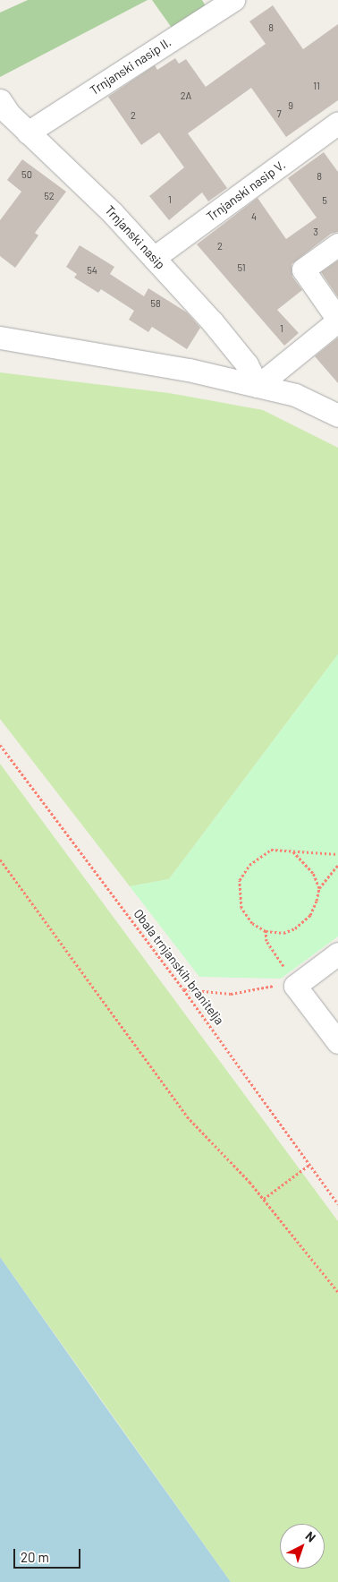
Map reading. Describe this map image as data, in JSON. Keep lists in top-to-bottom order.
{
  "streets": {
    "street": ["Trnjanski nasip II.", "Trnjanski nasip V.", "Trnjanski nasip"],
    "path": ["Obala trnjanskih branitelja"]
  },
  "crossings": [
    ["Trnjanski nasip II.", "Trnjanski nasip"],
    ["Trnjanski nasip V.", "Trnjanski nasip"]
  ],
  "house_numbers": [
    "8",
    "11",
    "2A",
    "9",
    "7",
    "2",
    "50",
    "8",
    "52",
    "1",
    "5",
    "4",
    "3",
    "2",
    "51",
    "54",
    "58",
    "1"
  ],
  "scale_bar": "20 m",
  "north": "top right"
}
